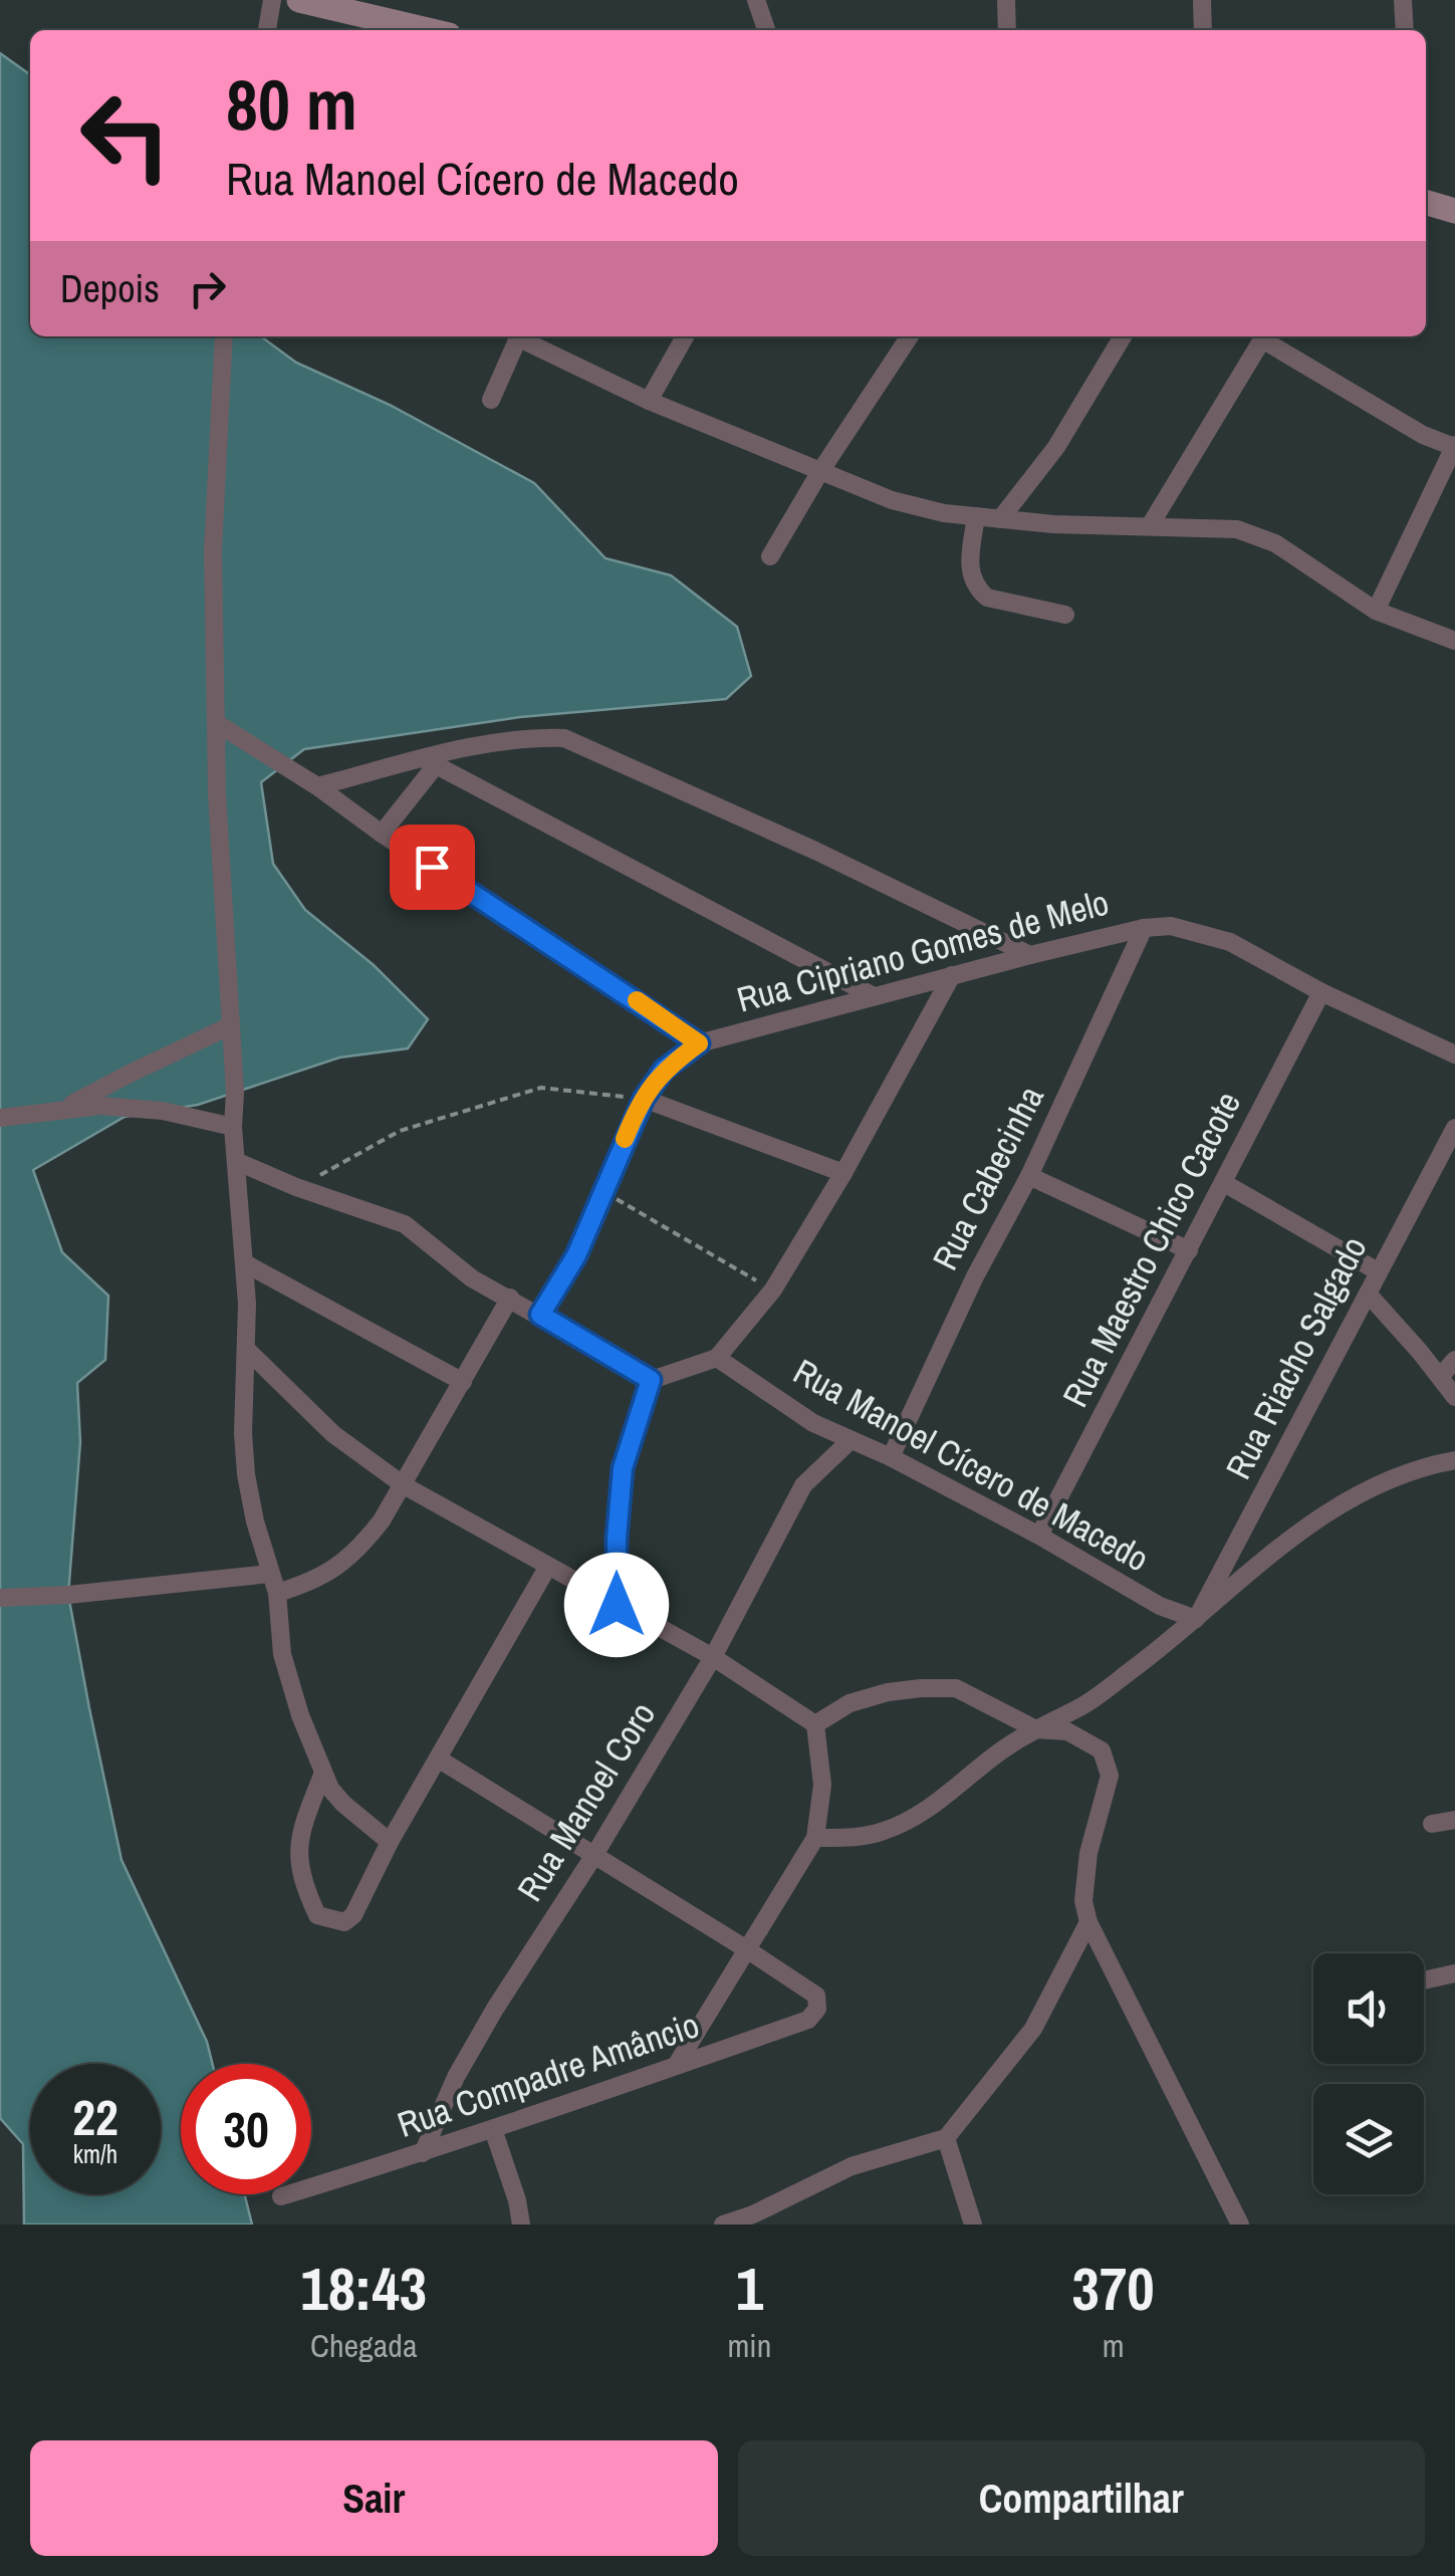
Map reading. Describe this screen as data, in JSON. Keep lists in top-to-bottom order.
{
  "streets": {
    "street": [
      "Rua Cipriano Gomes de Melo",
      "Rua Cabecinha",
      "Rua Maestro Chico Cacote",
      "Rua Riacho Salgado",
      "Rua Manoel Cícero de Macedo",
      "Rua Manoel Coro",
      "Rua Compadre Amâncio"
    ]
  },
  "crossings": [
    ["Rua Cipriano Gomes de Melo", "Rua Cabecinha"],
    ["Rua Cipriano Gomes de Melo", "Rua Maestro Chico Cacote"],
    ["Rua Cabecinha", "Rua Manoel Cícero de Macedo"],
    ["Rua Maestro Chico Cacote", "Rua Manoel Cícero de Macedo"],
    ["Rua Riacho Salgado", "Rua Manoel Cícero de Macedo"],
    ["Rua Manoel Cícero de Macedo", "Rua Manoel Coro"],
    ["Rua Manoel Coro", "Rua Compadre Amâncio"]
  ],
  "page": {
    "turn": ["80 m", "Rua Manoel Cícero de Macedo"],
    "then": "Depois",
    "speed": "22 km/h",
    "limit": "30",
    "eta": [
      "18:43",
      "Chegada",
      "1",
      "min",
      "370",
      "m"
    ],
    "buttons": ["Sair", "Compartilhar"]
  }
}
